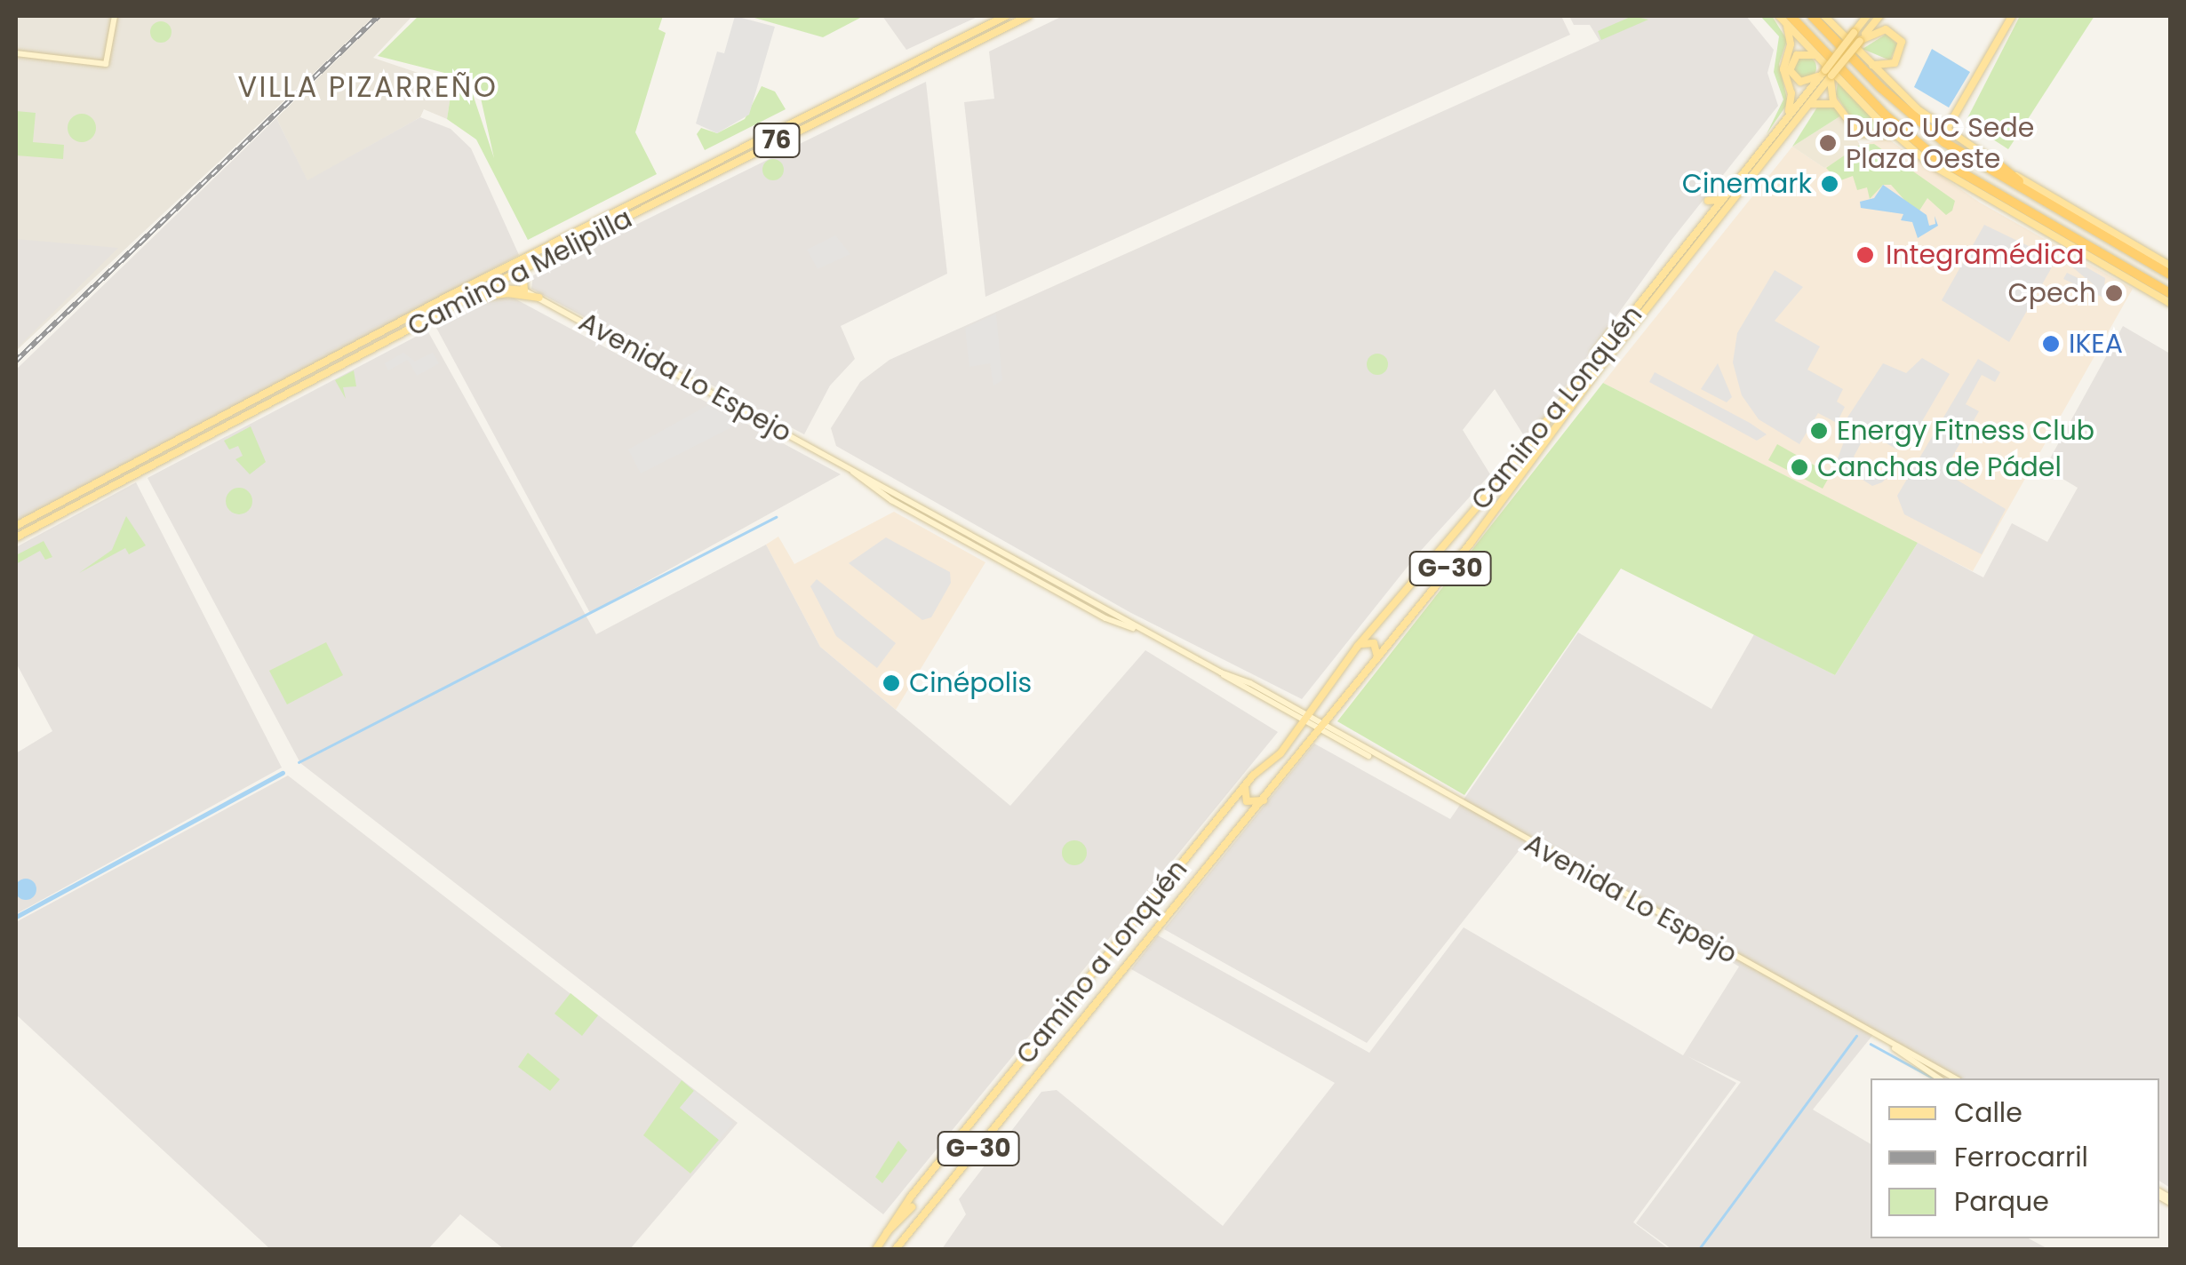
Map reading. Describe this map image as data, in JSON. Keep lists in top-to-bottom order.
{
  "streets": {
    "main road": [
      "76",
      "Camino a Melipilla",
      "Avenida Lo Espejo",
      "Camino a Lonquén",
      "G-30"
    ]
  },
  "crossings": [
    ["Avenida Lo Espejo", "Camino a Lonquén"]
  ],
  "districts": ["VILLA PIZARREÑO"],
  "places": [
    "Duoc UC Sede Plaza Oeste",
    "Cinemark",
    "Integramédica",
    "Cpech",
    "IKEA",
    "Energy Fitness Club",
    "Canchas de Pádel",
    "Cinépolis"
  ],
  "legend": ["Calle", "Ferrocarril", "Parque"]
}
